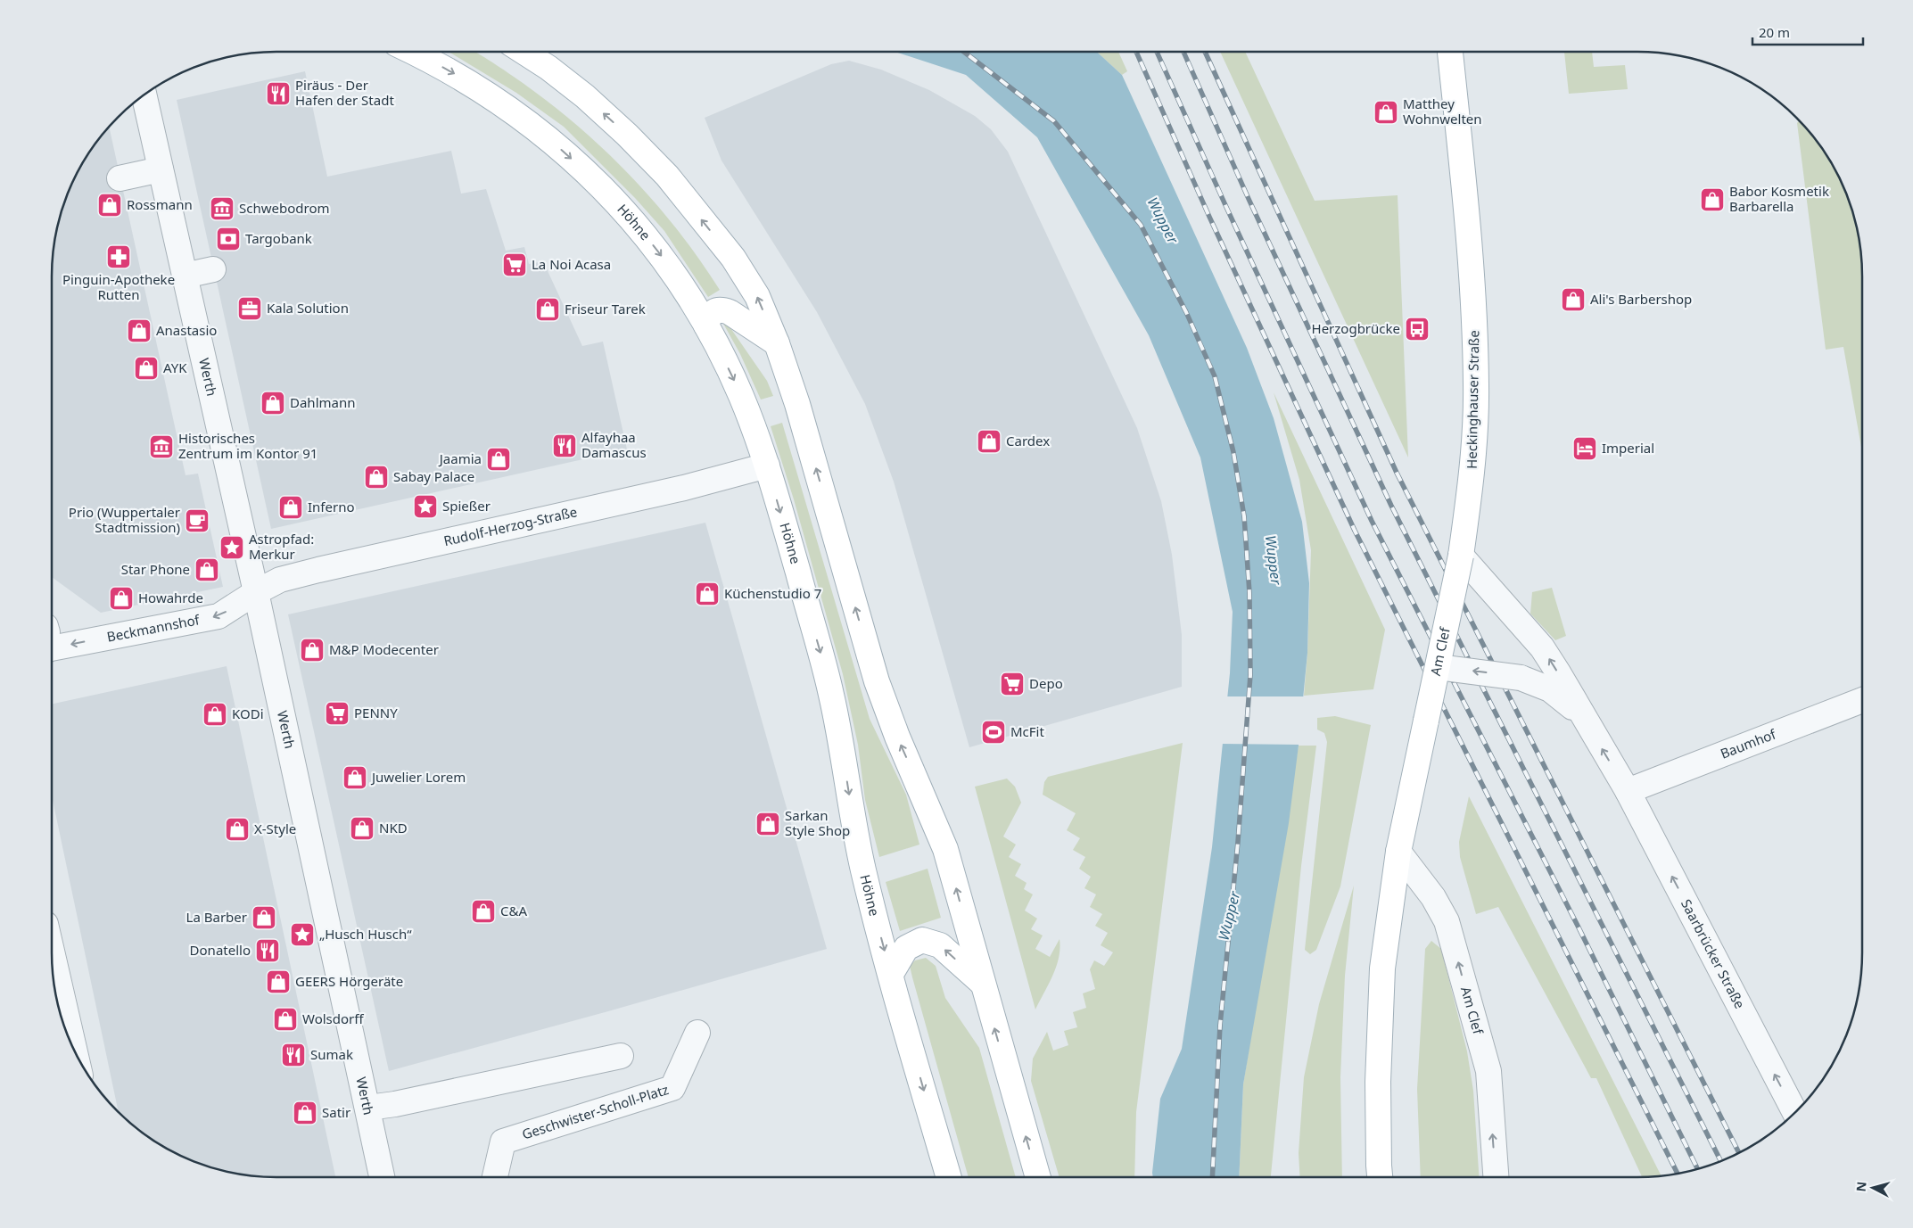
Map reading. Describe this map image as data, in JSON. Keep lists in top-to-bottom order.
{
  "streets": {
    "main road": ["Höhne", "Heckinghauser Straße", "Am Clef"],
    "street": [
      "Werth",
      "Rudolf-Herzog-Straße",
      "Beckmannshof",
      "Baumhof",
      "Saarbrücker Straße",
      "Geschwister-Scholl-Platz"
    ]
  },
  "crossings": [
    ["Höhne", "Rudolf-Herzog-Straße"],
    ["Werth", "Rudolf-Herzog-Straße"],
    ["Werth", "Beckmannshof"],
    ["Heckinghauser Straße", "Am Clef"],
    ["Rudolf-Herzog-Straße", "Beckmannshof"],
    ["Baumhof", "Saarbrücker Straße"]
  ],
  "one_way": ["Beckmannshof", "Saarbrücker Straße"],
  "water": ["Wupper"],
  "places": {
    "restaurant": [
      "Piräus - Der Hafen der Stadt",
      "Alfayhaa Damascus",
      "Donatello",
      "Sumak"
    ],
    "shop": [
      "Matthey Wohnwelten",
      "Babor Kosmetik Barbarella",
      "Rossmann",
      "Ali's Barbershop",
      "Friseur Tarek",
      "Anastasio",
      "AYK",
      "Dahlmann",
      "Cardex",
      "Jaamia",
      "Sabay Palace",
      "Inferno",
      "Star Phone",
      "Küchenstudio 7",
      "Howahrde",
      "M&P Modecenter",
      "KODi",
      "Juwelier Lorem",
      "Sarkan Style Shop",
      "NKD",
      "X-Style",
      "C&A",
      "La Barber",
      "GEERS Hörgeräte",
      "Wolsdorff",
      "Satir"
    ],
    "museum": ["Schwebodrom", "Historisches Zentrum im Kontor 91"],
    "bank": ["Targobank"],
    "pharmacy": ["Pinguin-Apotheke Rutten"],
    "supermarket": ["La Noi Acasa", "Depo", "PENNY"],
    "office": ["Kala Solution"],
    "bus stop": ["Herzogbrücke"],
    "hotel": ["Imperial"],
    "place": ["Spießer", "Astropfad: Merkur", "„Husch Husch“"],
    "cafe": ["Prio (Wuppertaler Stadtmission)"],
    "sports": ["McFit"]
  },
  "scale_bar": "20 m",
  "north": "left"
}
